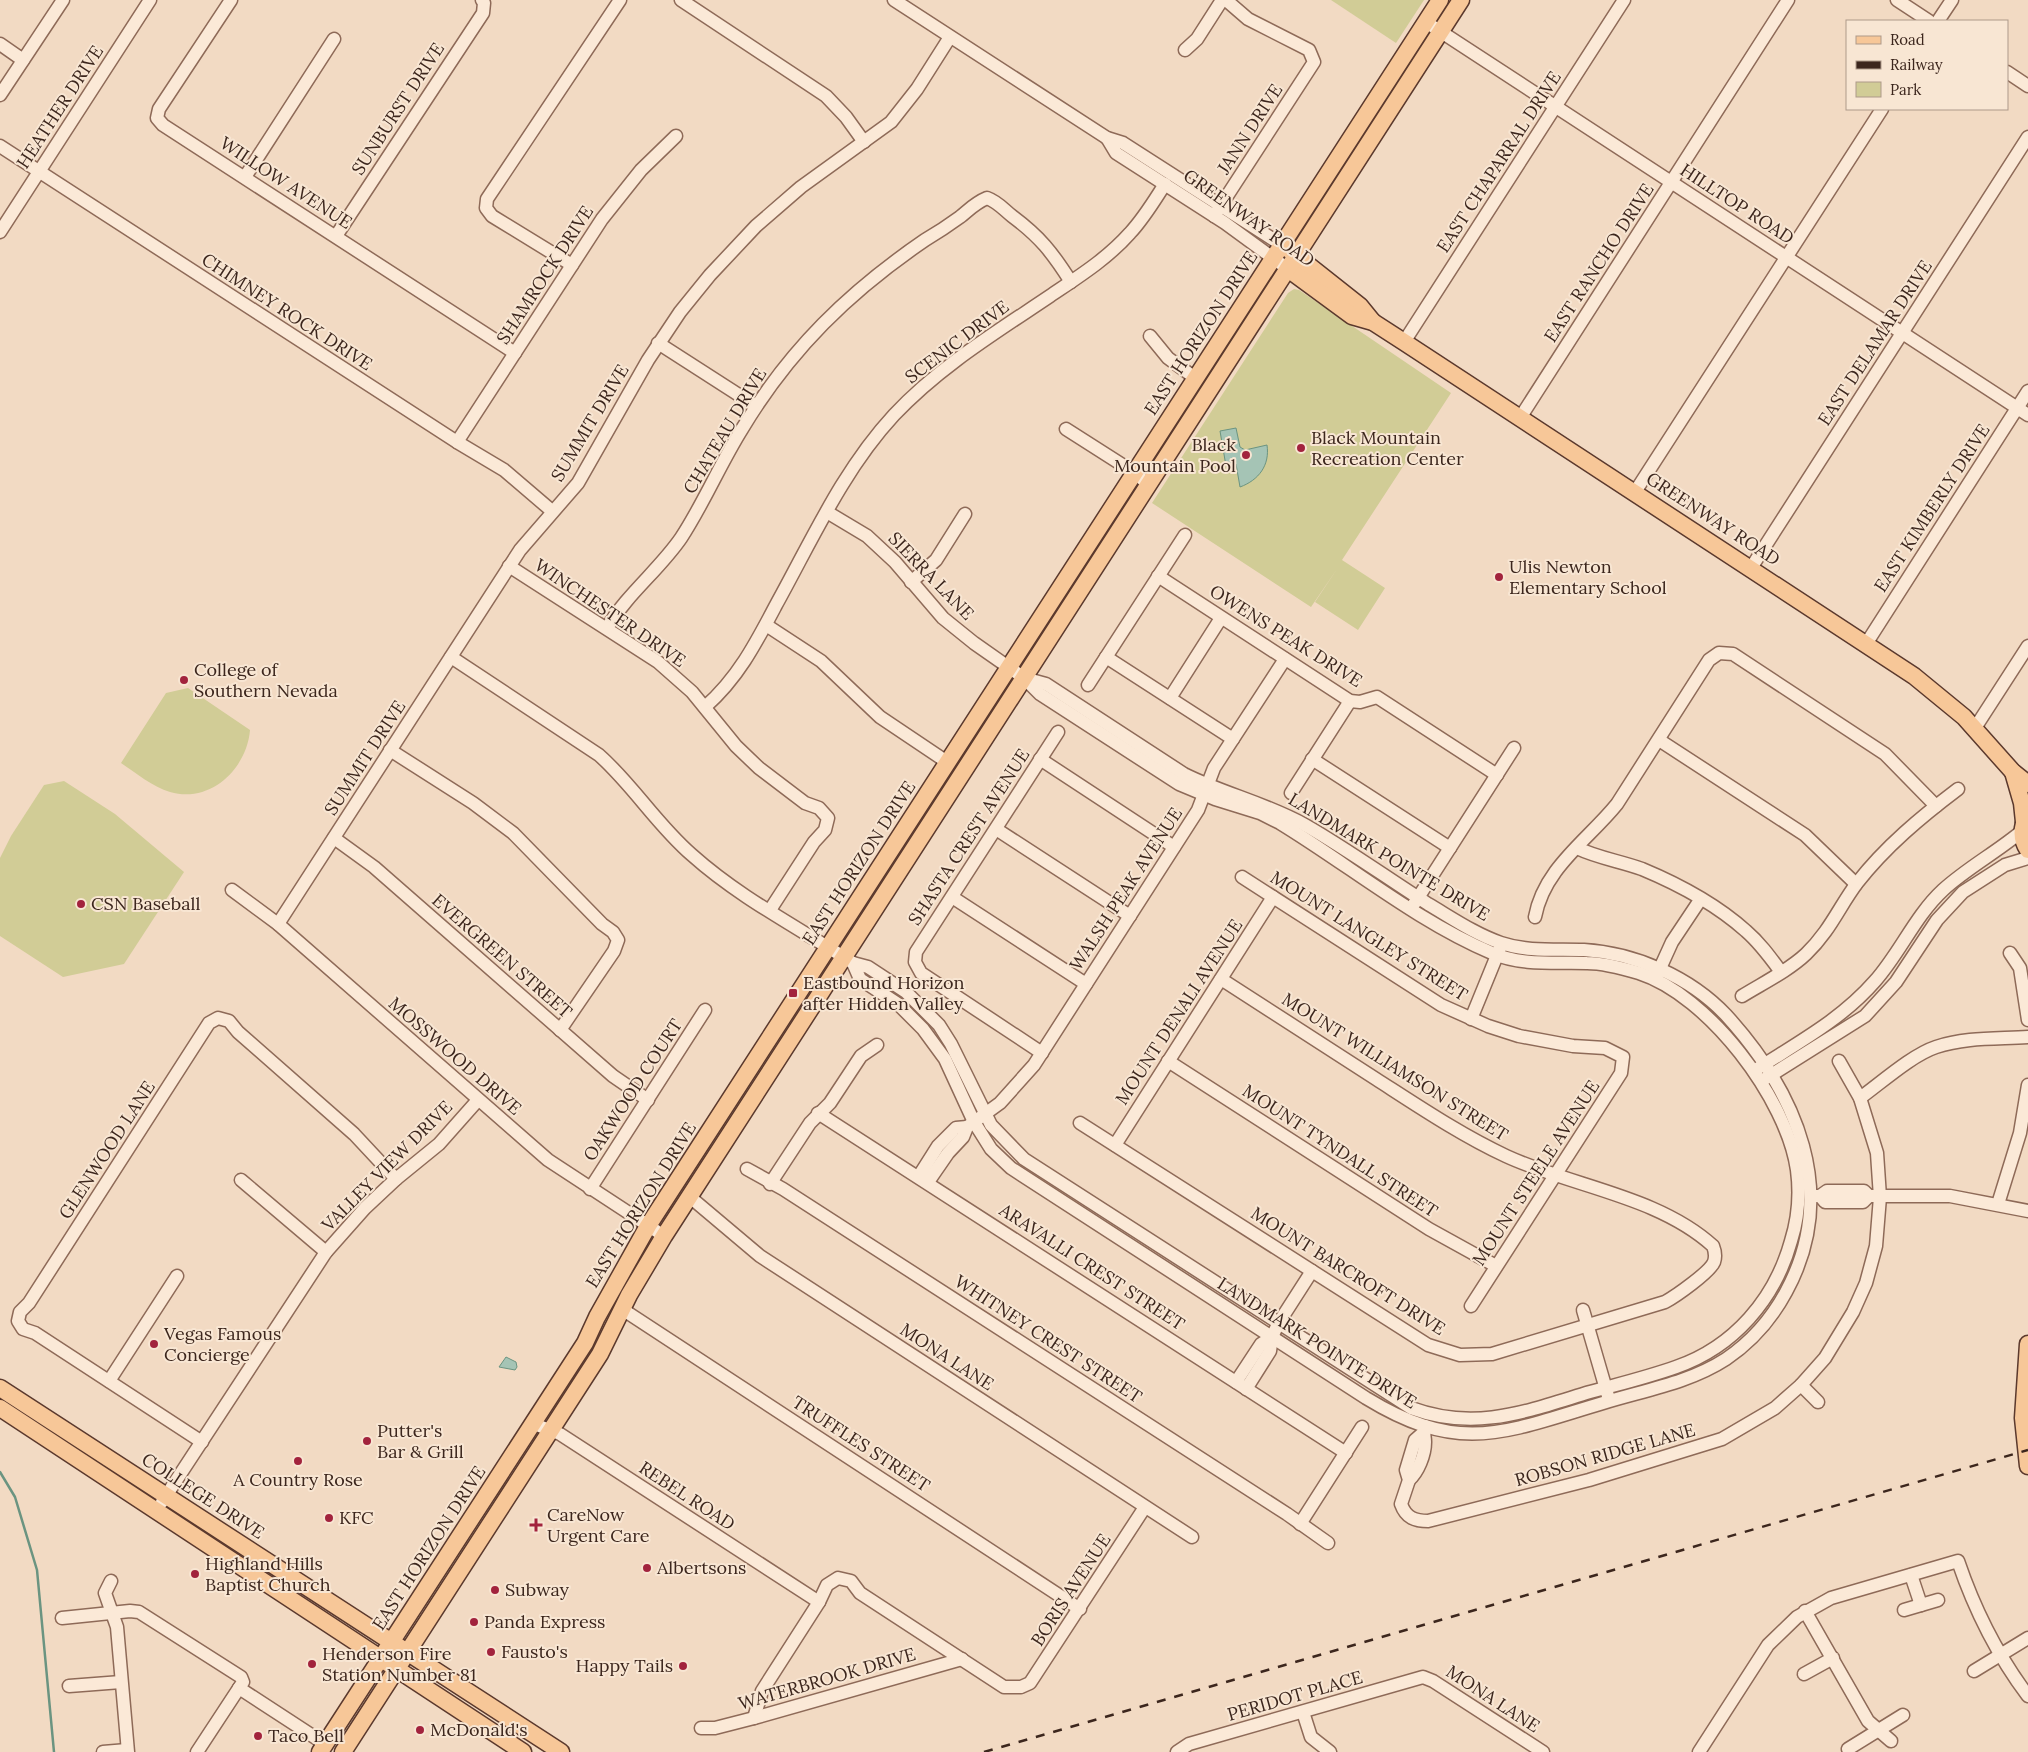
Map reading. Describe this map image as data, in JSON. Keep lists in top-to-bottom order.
{
  "streets": {
    "main road": ["GREENWAY ROAD", "EAST HORIZON DRIVE", "COLLEGE DRIVE"],
    "street": [
      "HEATHER DRIVE",
      "SUNBURST DRIVE",
      "JANN DRIVE",
      "EAST CHAPARRAL DRIVE",
      "WILLOW AVENUE",
      "HILLTOP ROAD",
      "EAST RANCHO DRIVE",
      "SHAMROCK DRIVE",
      "CHIMNEY ROCK DRIVE",
      "SCENIC DRIVE",
      "EAST DELAMAR DRIVE",
      "SUMMIT DRIVE",
      "CHATEAU DRIVE",
      "EAST KIMBERLY DRIVE",
      "SIERRA LANE",
      "WINCHESTER DRIVE",
      "OWENS PEAK DRIVE",
      "SHASTA CREST AVENUE",
      "LANDMARK POINTE DRIVE",
      "WALSH PEAK AVENUE",
      "MOUNT LANGLEY STREET",
      "EVERGREEN STREET",
      "MOUNT DENALI AVENUE",
      "MOSSWOOD DRIVE",
      "MOUNT WILLIAMSON STREET",
      "OAKWOOD COURT",
      "GLENWOOD LANE",
      "MOUNT TYNDALL STREET",
      "VALLEY VIEW DRIVE",
      "MOUNT STEELE AVENUE",
      "ARAVALLI CREST STREET",
      "MOUNT BARCROFT DRIVE",
      "WHITNEY CREST STREET",
      "MONA LANE",
      "TRUFFLES STREET",
      "ROBSON RIDGE LANE",
      "REBEL ROAD",
      "BORIS AVENUE",
      "WATERBROOK DRIVE",
      "PERIDOT PLACE"
    ]
  },
  "crossings": [
    ["HEATHER DRIVE", "CHIMNEY ROCK DRIVE"],
    ["SUNBURST DRIVE", "WILLOW AVENUE"],
    ["JANN DRIVE", "GREENWAY ROAD"],
    ["EAST CHAPARRAL DRIVE", "HILLTOP ROAD"],
    ["EAST CHAPARRAL DRIVE", "GREENWAY ROAD"],
    ["WILLOW AVENUE", "SHAMROCK DRIVE"],
    ["HILLTOP ROAD", "EAST RANCHO DRIVE"],
    ["HILLTOP ROAD", "EAST HORIZON DRIVE"],
    ["HILLTOP ROAD", "EAST DELAMAR DRIVE"],
    ["HILLTOP ROAD", "EAST KIMBERLY DRIVE"],
    ["GREENWAY ROAD", "EAST RANCHO DRIVE"],
    ["GREENWAY ROAD", "EAST HORIZON DRIVE"],
    ["GREENWAY ROAD", "SCENIC DRIVE"],
    ["GREENWAY ROAD", "EAST DELAMAR DRIVE"],
    ["GREENWAY ROAD", "SUMMIT DRIVE"],
    ["GREENWAY ROAD", "EAST KIMBERLY DRIVE"],
    ["SHAMROCK DRIVE", "CHIMNEY ROCK DRIVE"],
    ["CHIMNEY ROCK DRIVE", "SUMMIT DRIVE"],
    ["EAST HORIZON DRIVE", "SIERRA LANE"],
    ["EAST HORIZON DRIVE", "LANDMARK POINTE DRIVE"],
    ["EAST HORIZON DRIVE", "MOSSWOOD DRIVE"],
    ["EAST HORIZON DRIVE", "MONA LANE"],
    ["EAST HORIZON DRIVE", "TRUFFLES STREET"],
    ["EAST HORIZON DRIVE", "COLLEGE DRIVE"],
    ["EAST HORIZON DRIVE", "REBEL ROAD"],
    ["SCENIC DRIVE", "CHATEAU DRIVE"],
    ["SCENIC DRIVE", "SIERRA LANE"],
    ["SCENIC DRIVE", "WINCHESTER DRIVE"],
    ["SUMMIT DRIVE", "WINCHESTER DRIVE"],
    ["SUMMIT DRIVE", "LANDMARK POINTE DRIVE"],
    ["SUMMIT DRIVE", "EVERGREEN STREET"],
    ["SUMMIT DRIVE", "MOSSWOOD DRIVE"],
    ["CHATEAU DRIVE", "WINCHESTER DRIVE"],
    ["SIERRA LANE", "LANDMARK POINTE DRIVE"],
    ["WINCHESTER DRIVE", "LANDMARK POINTE DRIVE"],
    ["OWENS PEAK DRIVE", "WALSH PEAK AVENUE"],
    ["SHASTA CREST AVENUE", "WALSH PEAK AVENUE"],
    ["LANDMARK POINTE DRIVE", "WALSH PEAK AVENUE"],
    ["LANDMARK POINTE DRIVE", "ROBSON RIDGE LANE"],
    ["WALSH PEAK AVENUE", "ARAVALLI CREST STREET"],
    ["MOUNT LANGLEY STREET", "MOUNT DENALI AVENUE"],
    ["MOUNT LANGLEY STREET", "MOUNT STEELE AVENUE"],
    ["EVERGREEN STREET", "OAKWOOD COURT"],
    ["MOUNT DENALI AVENUE", "MOUNT WILLIAMSON STREET"],
    ["MOUNT DENALI AVENUE", "MOUNT TYNDALL STREET"],
    ["MOUNT DENALI AVENUE", "MOUNT BARCROFT DRIVE"],
    ["MOSSWOOD DRIVE", "OAKWOOD COURT"],
    ["MOSSWOOD DRIVE", "VALLEY VIEW DRIVE"],
    ["MOUNT WILLIAMSON STREET", "MOUNT STEELE AVENUE"],
    ["MOUNT WILLIAMSON STREET", "MOUNT BARCROFT DRIVE"],
    ["GLENWOOD LANE", "VALLEY VIEW DRIVE"],
    ["MOUNT TYNDALL STREET", "MOUNT STEELE AVENUE"],
    ["VALLEY VIEW DRIVE", "COLLEGE DRIVE"],
    ["MONA LANE", "BORIS AVENUE"],
    ["MONA LANE", "PERIDOT PLACE"],
    ["TRUFFLES STREET", "BORIS AVENUE"],
    ["BORIS AVENUE", "WATERBROOK DRIVE"]
  ],
  "places": {
    "other": [
      "Black Mountain Recreation Center",
      "Black Mountain Pool",
      "Ulis Newton Elementary School",
      "College of Southern Nevada",
      "CSN Baseball",
      "Vegas Famous Concierge",
      "Putter's Bar & Grill",
      "A Country Rose",
      "KFC",
      "Albertsons",
      "Highland Hills Baptist Church",
      "Subway",
      "Panda Express",
      "Fausto's",
      "Henderson Fire Station Number 81",
      "Happy Tails",
      "McDonald's",
      "Taco Bell"
    ],
    "transit": ["Eastbound Horizon after Hidden Valley"],
    "health": ["CareNow Urgent Care"]
  },
  "legend": ["Road", "Railway", "Park"]
}
